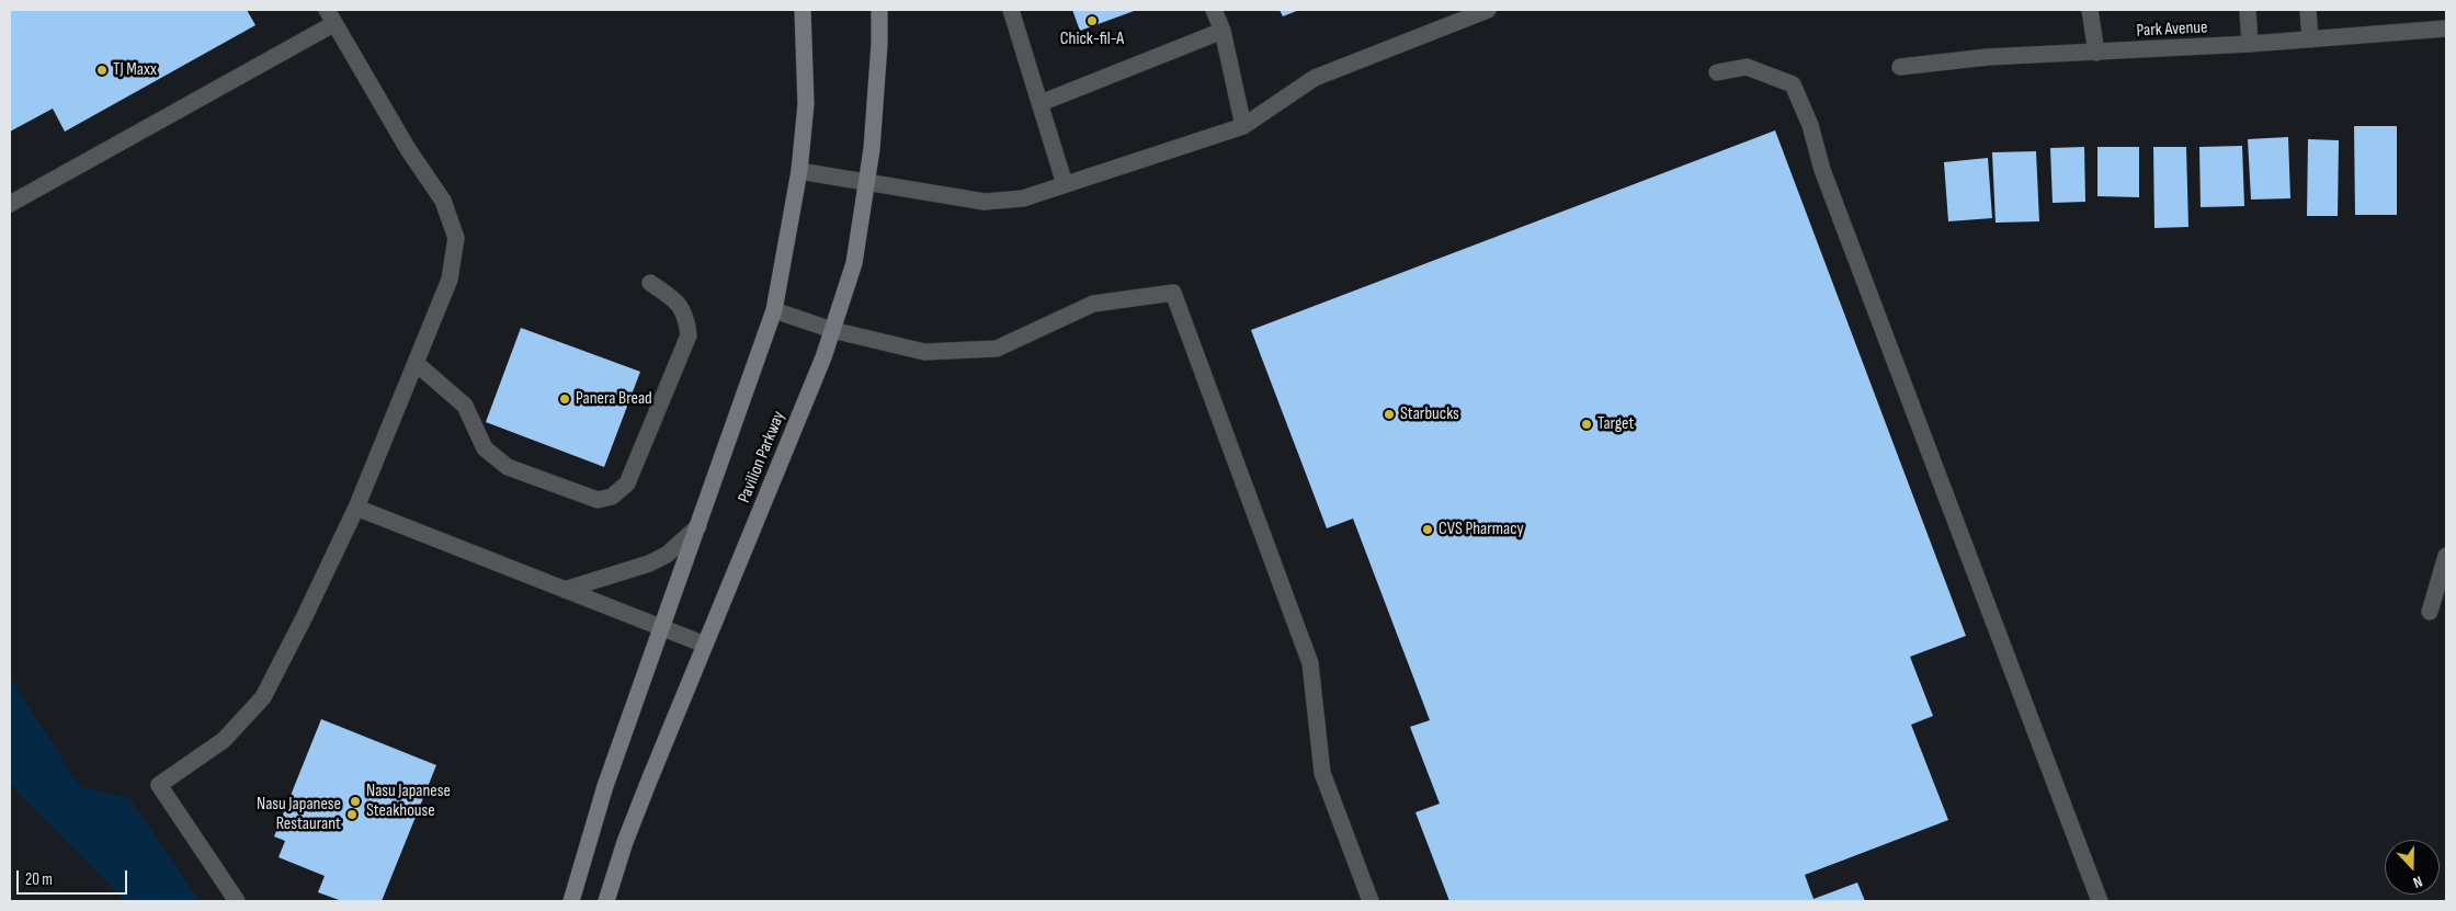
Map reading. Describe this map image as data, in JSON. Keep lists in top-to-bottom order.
{
  "streets": {
    "main road": ["Pavilion Parkway"],
    "street": ["Park Avenue"]
  },
  "places": [
    "Chick-fil-A",
    "TJ Maxx",
    "Panera Bread",
    "Starbucks",
    "Target",
    "CVS Pharmacy",
    "Nasu Japanese Steakhouse",
    "Nasu Japanese Restaurant"
  ],
  "scale_bar": "20 m",
  "north": "bottom"
}
